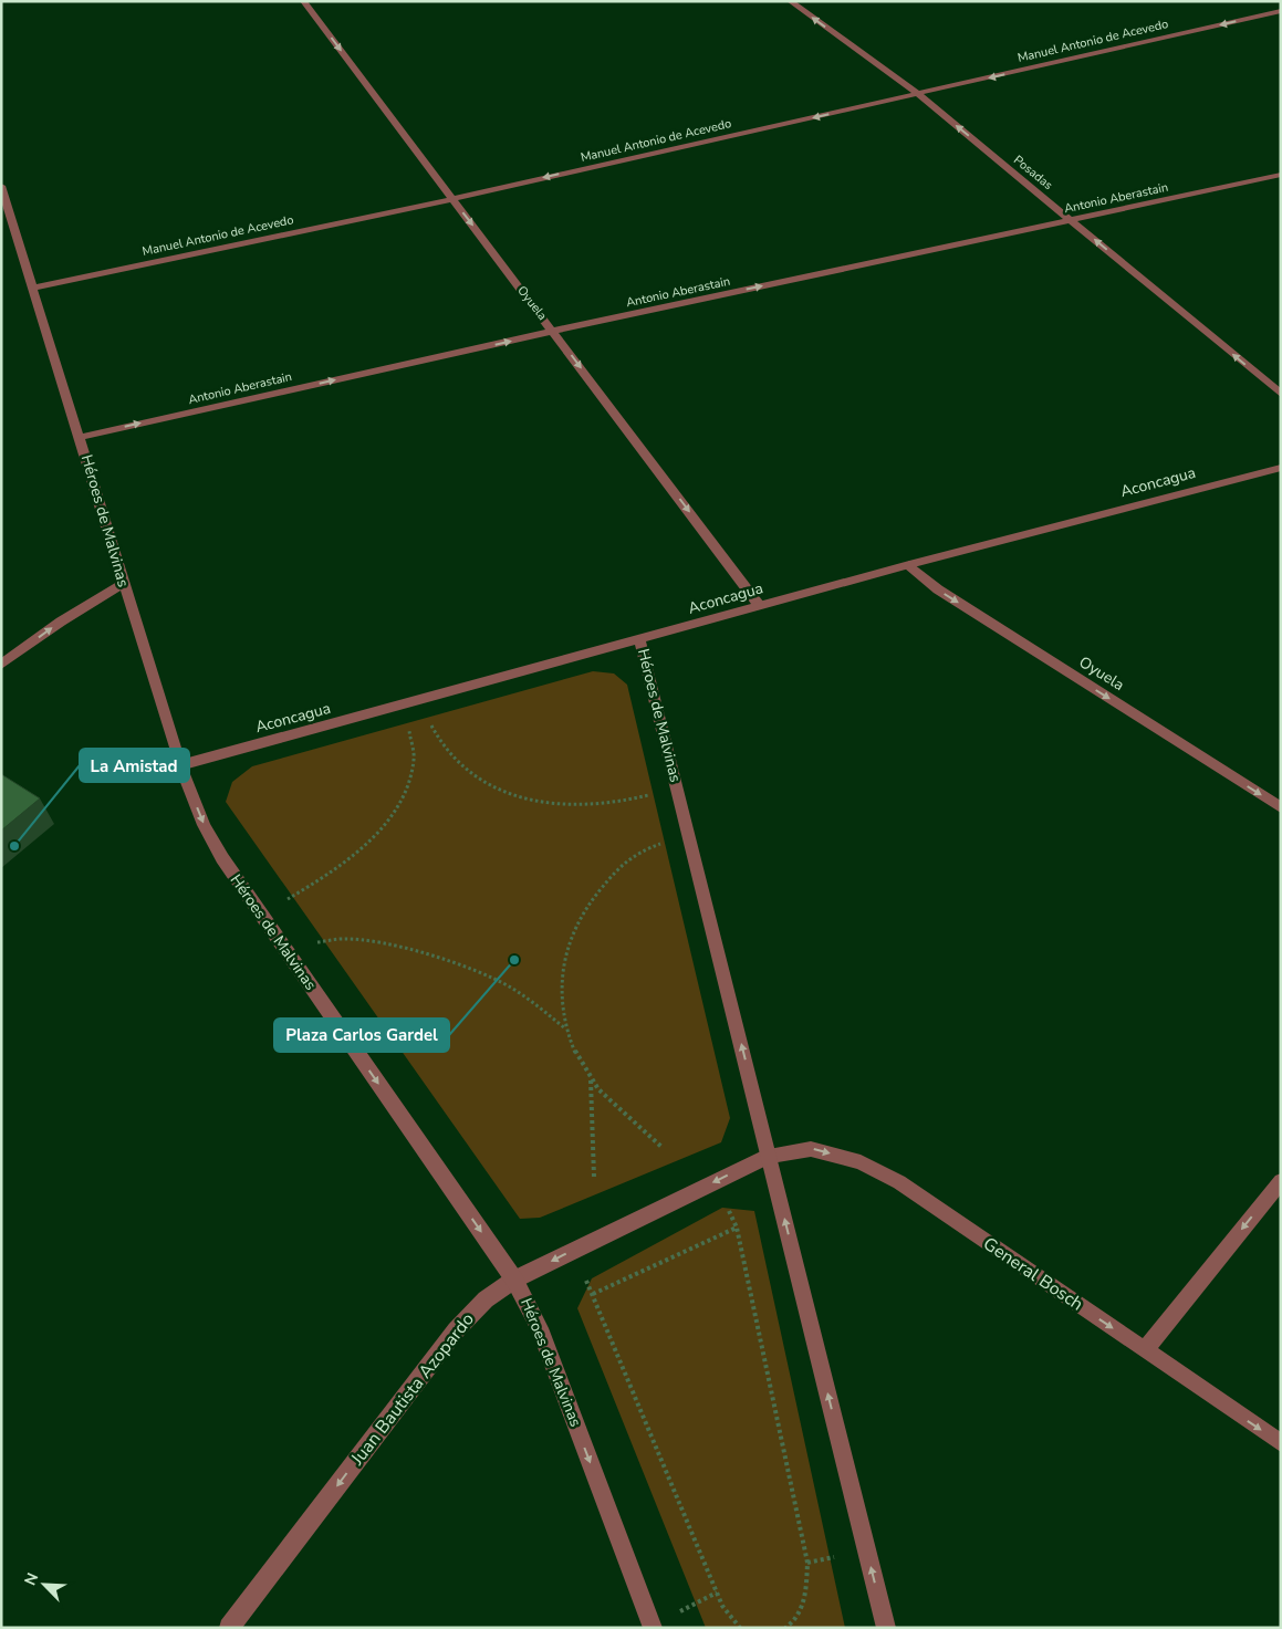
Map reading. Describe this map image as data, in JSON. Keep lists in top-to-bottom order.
{
  "streets": {
    "street": [
      "Manuel Antonio de Acevedo",
      "Posadas",
      "Antonio Aberastain",
      "Oyuela",
      "Aconcagua",
      "Héroes de Malvinas",
      "General Bosch",
      "Juan Bautista Azopardo"
    ]
  },
  "crossings": [
    ["Manuel Antonio de Acevedo", "Posadas"],
    ["Manuel Antonio de Acevedo", "Oyuela"],
    ["Manuel Antonio de Acevedo", "Héroes de Malvinas"],
    ["Posadas", "Antonio Aberastain"],
    ["Antonio Aberastain", "Oyuela"],
    ["Antonio Aberastain", "Héroes de Malvinas"],
    ["Oyuela", "Aconcagua"],
    ["Aconcagua", "Héroes de Malvinas"],
    ["Héroes de Malvinas", "General Bosch"],
    ["Héroes de Malvinas", "Juan Bautista Azopardo"],
    ["General Bosch", "Juan Bautista Azopardo"]
  ],
  "one_way": [
    "Manuel Antonio de Acevedo",
    "Posadas",
    "Antonio Aberastain",
    "Oyuela",
    "General Bosch",
    "Juan Bautista Azopardo"
  ],
  "places": ["La Amistad", "Plaza Carlos Gardel"],
  "north": "top left"
}
